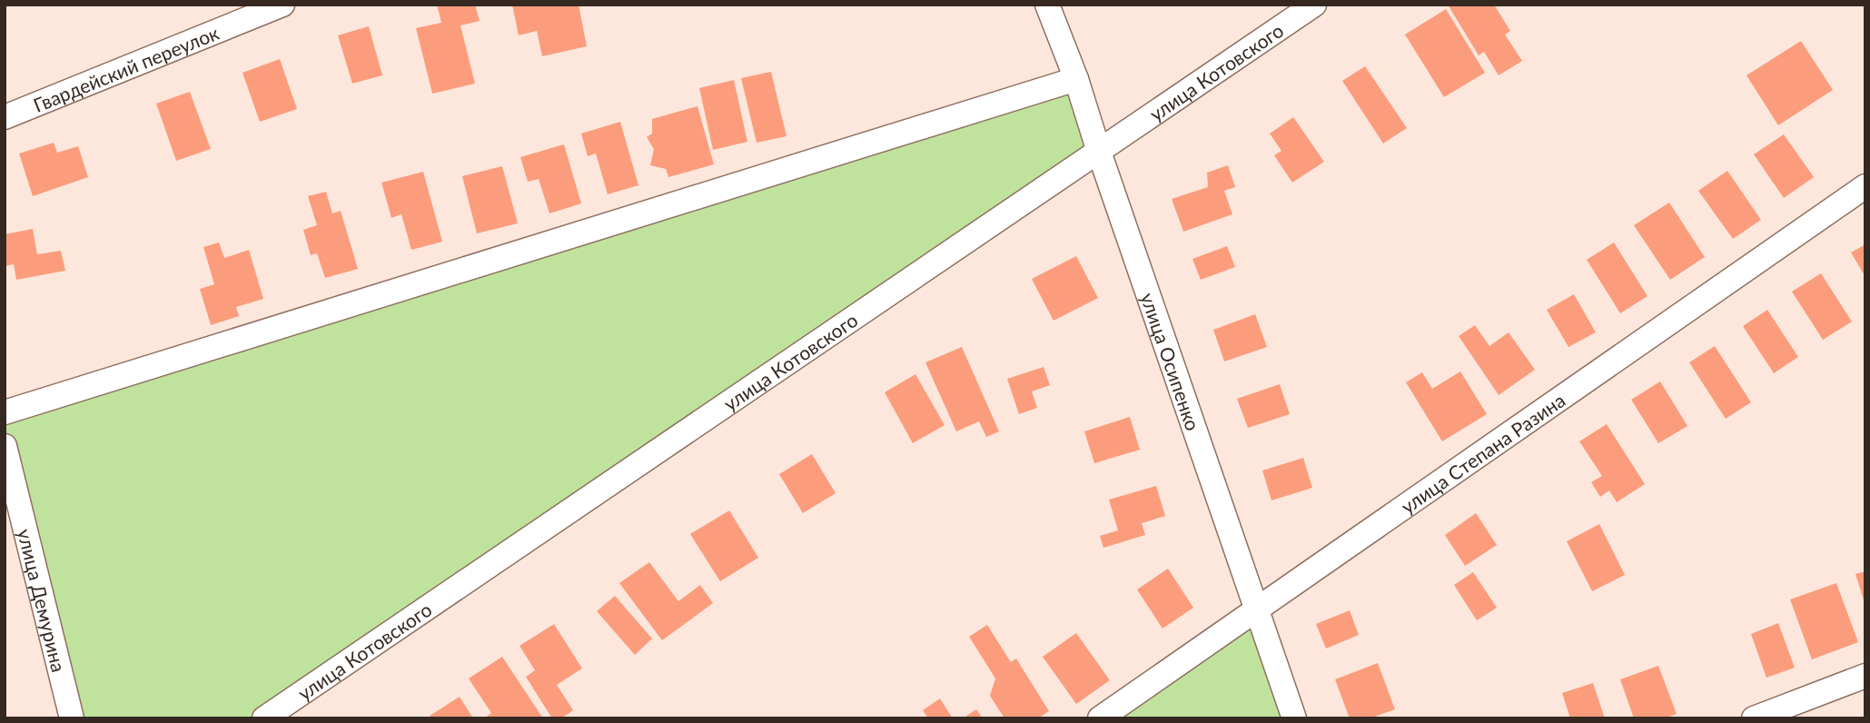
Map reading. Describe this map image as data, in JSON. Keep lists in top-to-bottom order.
{
  "streets": {
    "street": [
      "Гвардейский переулок",
      "улица Котовского",
      "улица Осипенко",
      "улица Степана Разина",
      "улица Демурина"
    ]
  },
  "crossings": [
    ["улица Котовского", "улица Осипенко"],
    ["улица Осипенко", "улица Степана Разина"]
  ]
}
